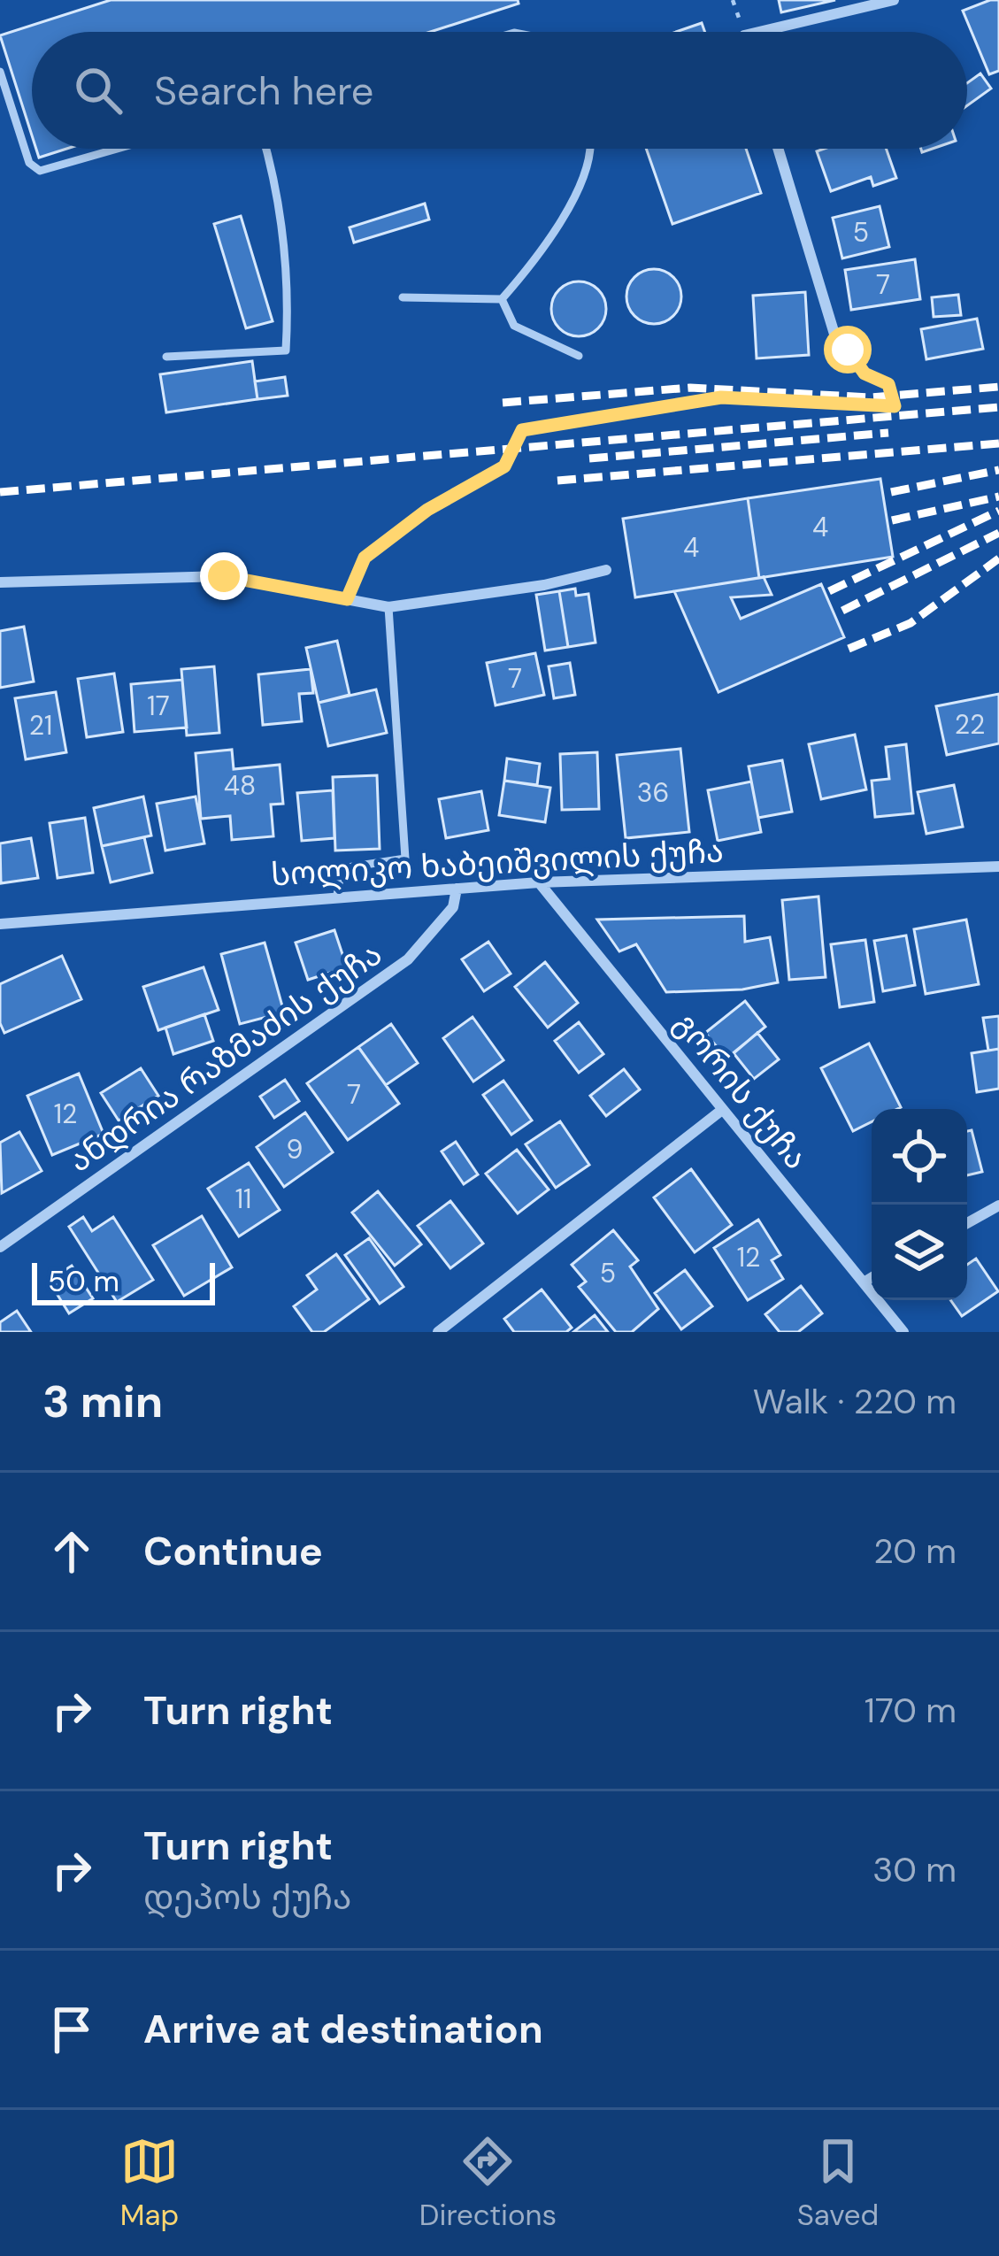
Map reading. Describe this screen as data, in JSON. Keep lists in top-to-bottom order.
{
  "streets": {
    "street": ["სოლიკო ხაბეიშვილის ქუჩა", "ანდრია რაზმაძის ქუჩა", "გორის ქუჩა"]
  },
  "crossings": [
    ["სოლიკო ხაბეიშვილის ქუჩა", "ანდრია რაზმაძის ქუჩა"],
    ["სოლიკო ხაბეიშვილის ქუჩა", "გორის ქუჩა"]
  ],
  "house_numbers": [
    "5",
    "7",
    "4",
    "4",
    "7",
    "17",
    "22",
    "21",
    "48",
    "36",
    "7",
    "12",
    "9",
    "11",
    "12",
    "5"
  ],
  "scale_bar": "50 m",
  "page": {
    "search": "Search here",
    "scale": "50 m",
    "heading": ["3 min", "Walk · 220 m"],
    "list": [
      ["Continue", "20 m"],
      ["Turn right", "170 m"],
      ["Turn right", "დეპოს ქუჩა", "30 m"],
      "Arrive at destination"
    ],
    "nav": ["Map", "Directions", "Saved"]
  }
}
